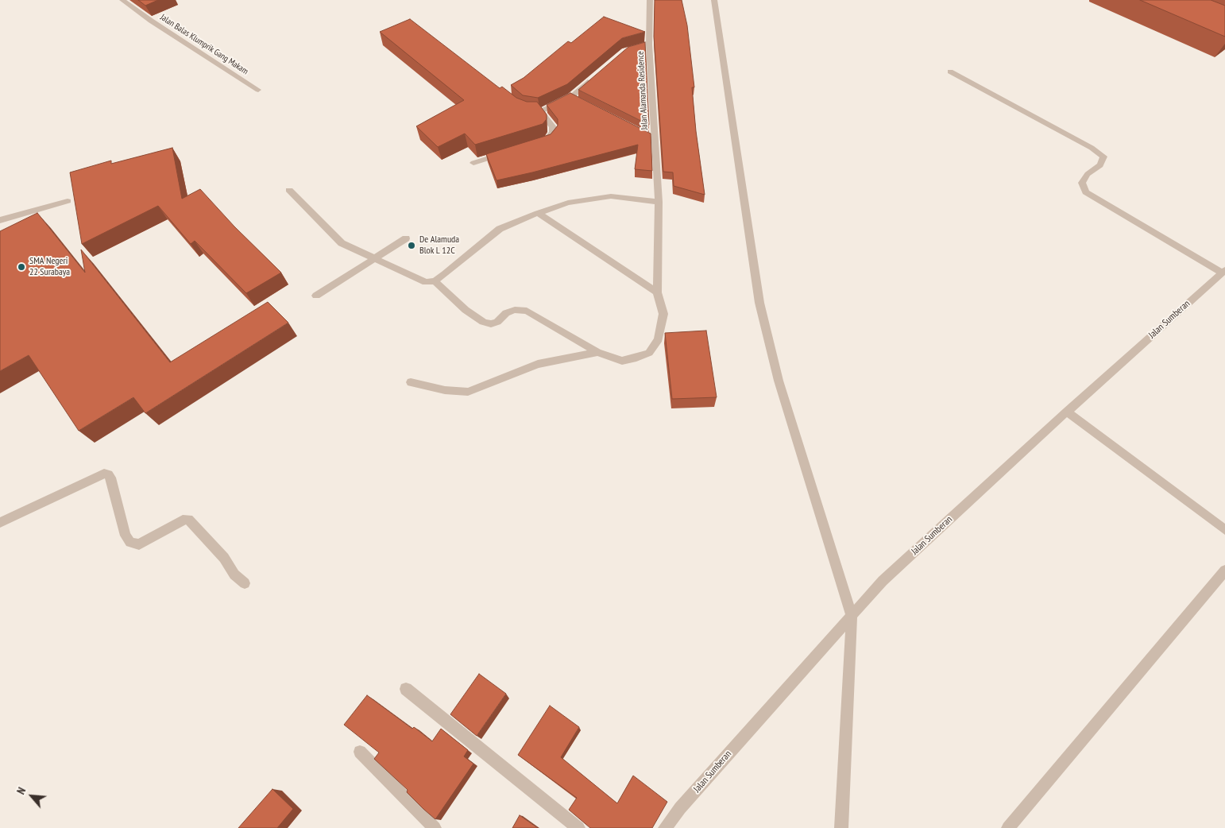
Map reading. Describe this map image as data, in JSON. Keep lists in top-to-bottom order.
{
  "streets": {
    "street": ["Jalan Balas Klumprik Gang Makam", "Jalan Alamanda Residence", "Jalan Sumberan"]
  },
  "places": ["De Alamuda Blok L 12C", "SMA Negeri 22 Surabaya"],
  "north": "top left"
}
